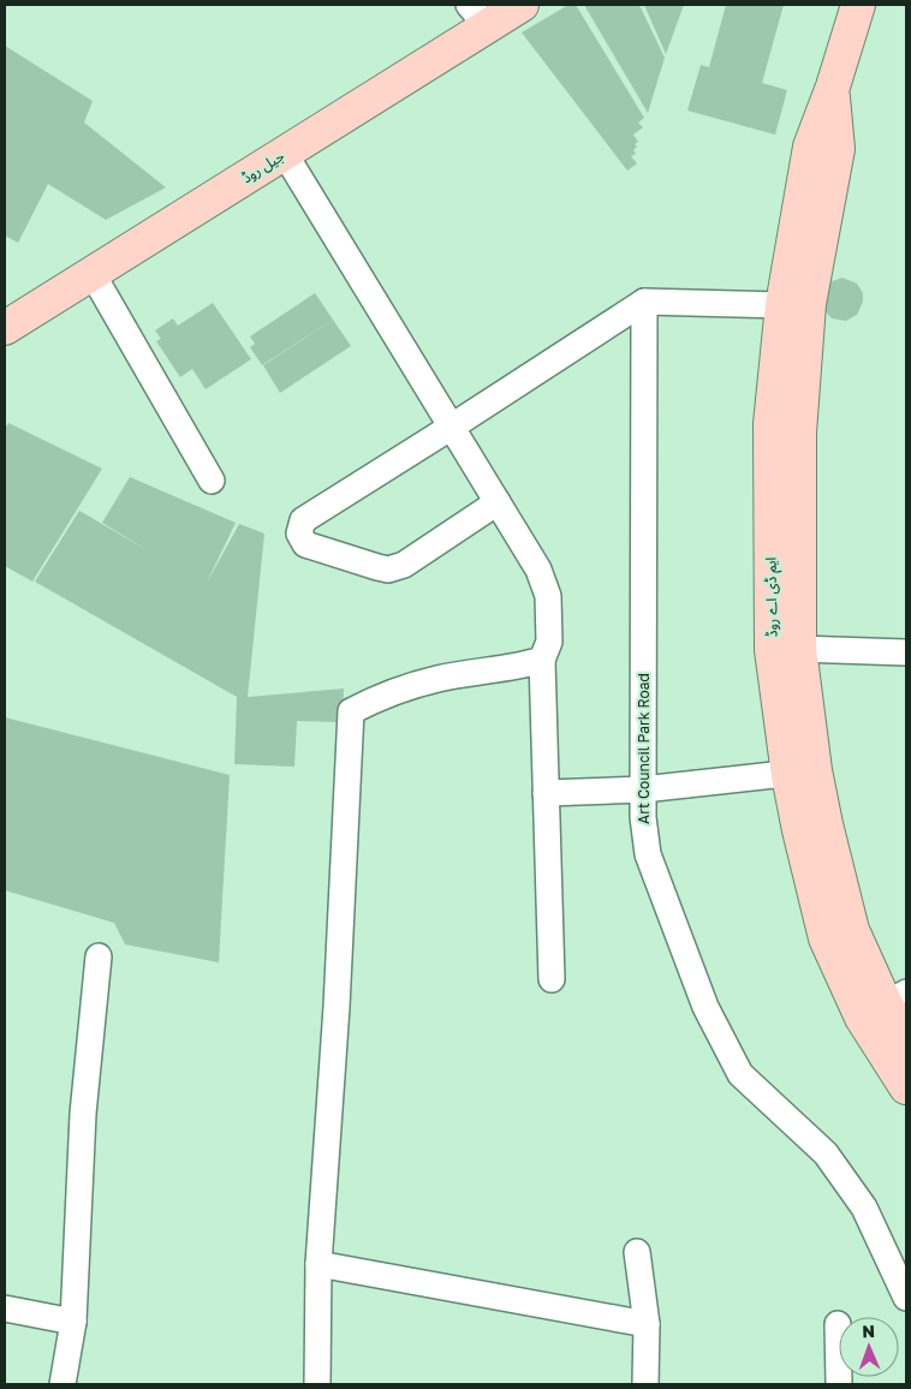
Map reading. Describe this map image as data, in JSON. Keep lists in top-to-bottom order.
{
  "streets": {
    "main road": ["جیل روڈ", "ایم ڈی اے روڈ"],
    "street": ["Art Council Park Road"]
  },
  "north": "top"
}
